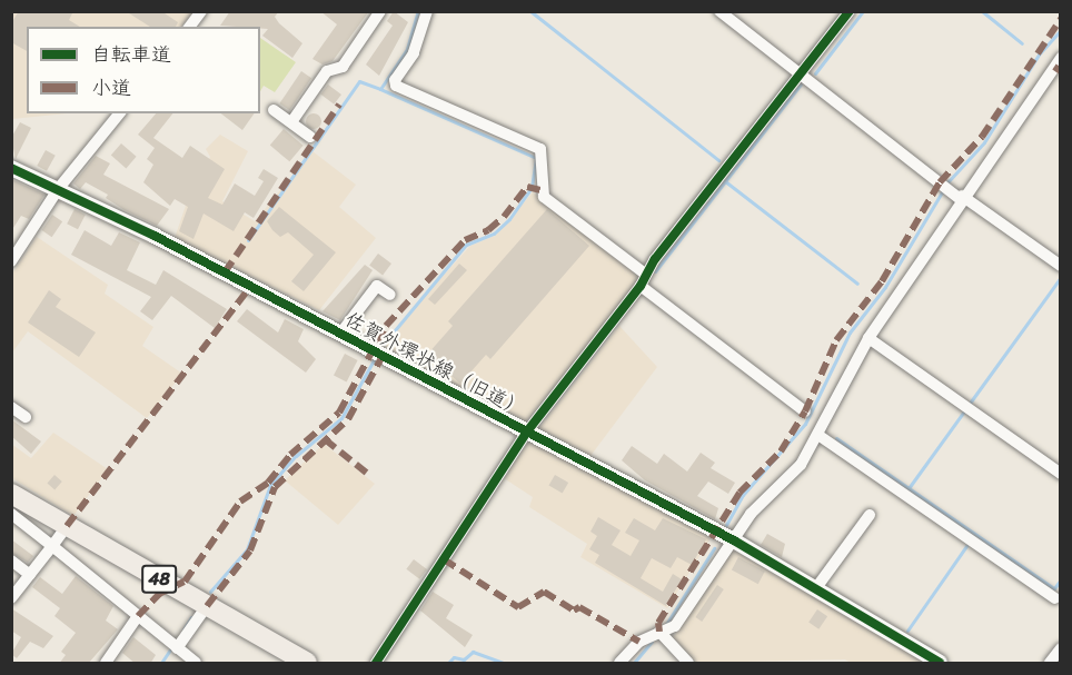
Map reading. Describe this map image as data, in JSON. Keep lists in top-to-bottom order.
{
  "streets": {
    "main road": ["48"],
    "street": ["佐賀外環状線（旧道）"]
  },
  "legend": ["自転車道", "小道"]
}
